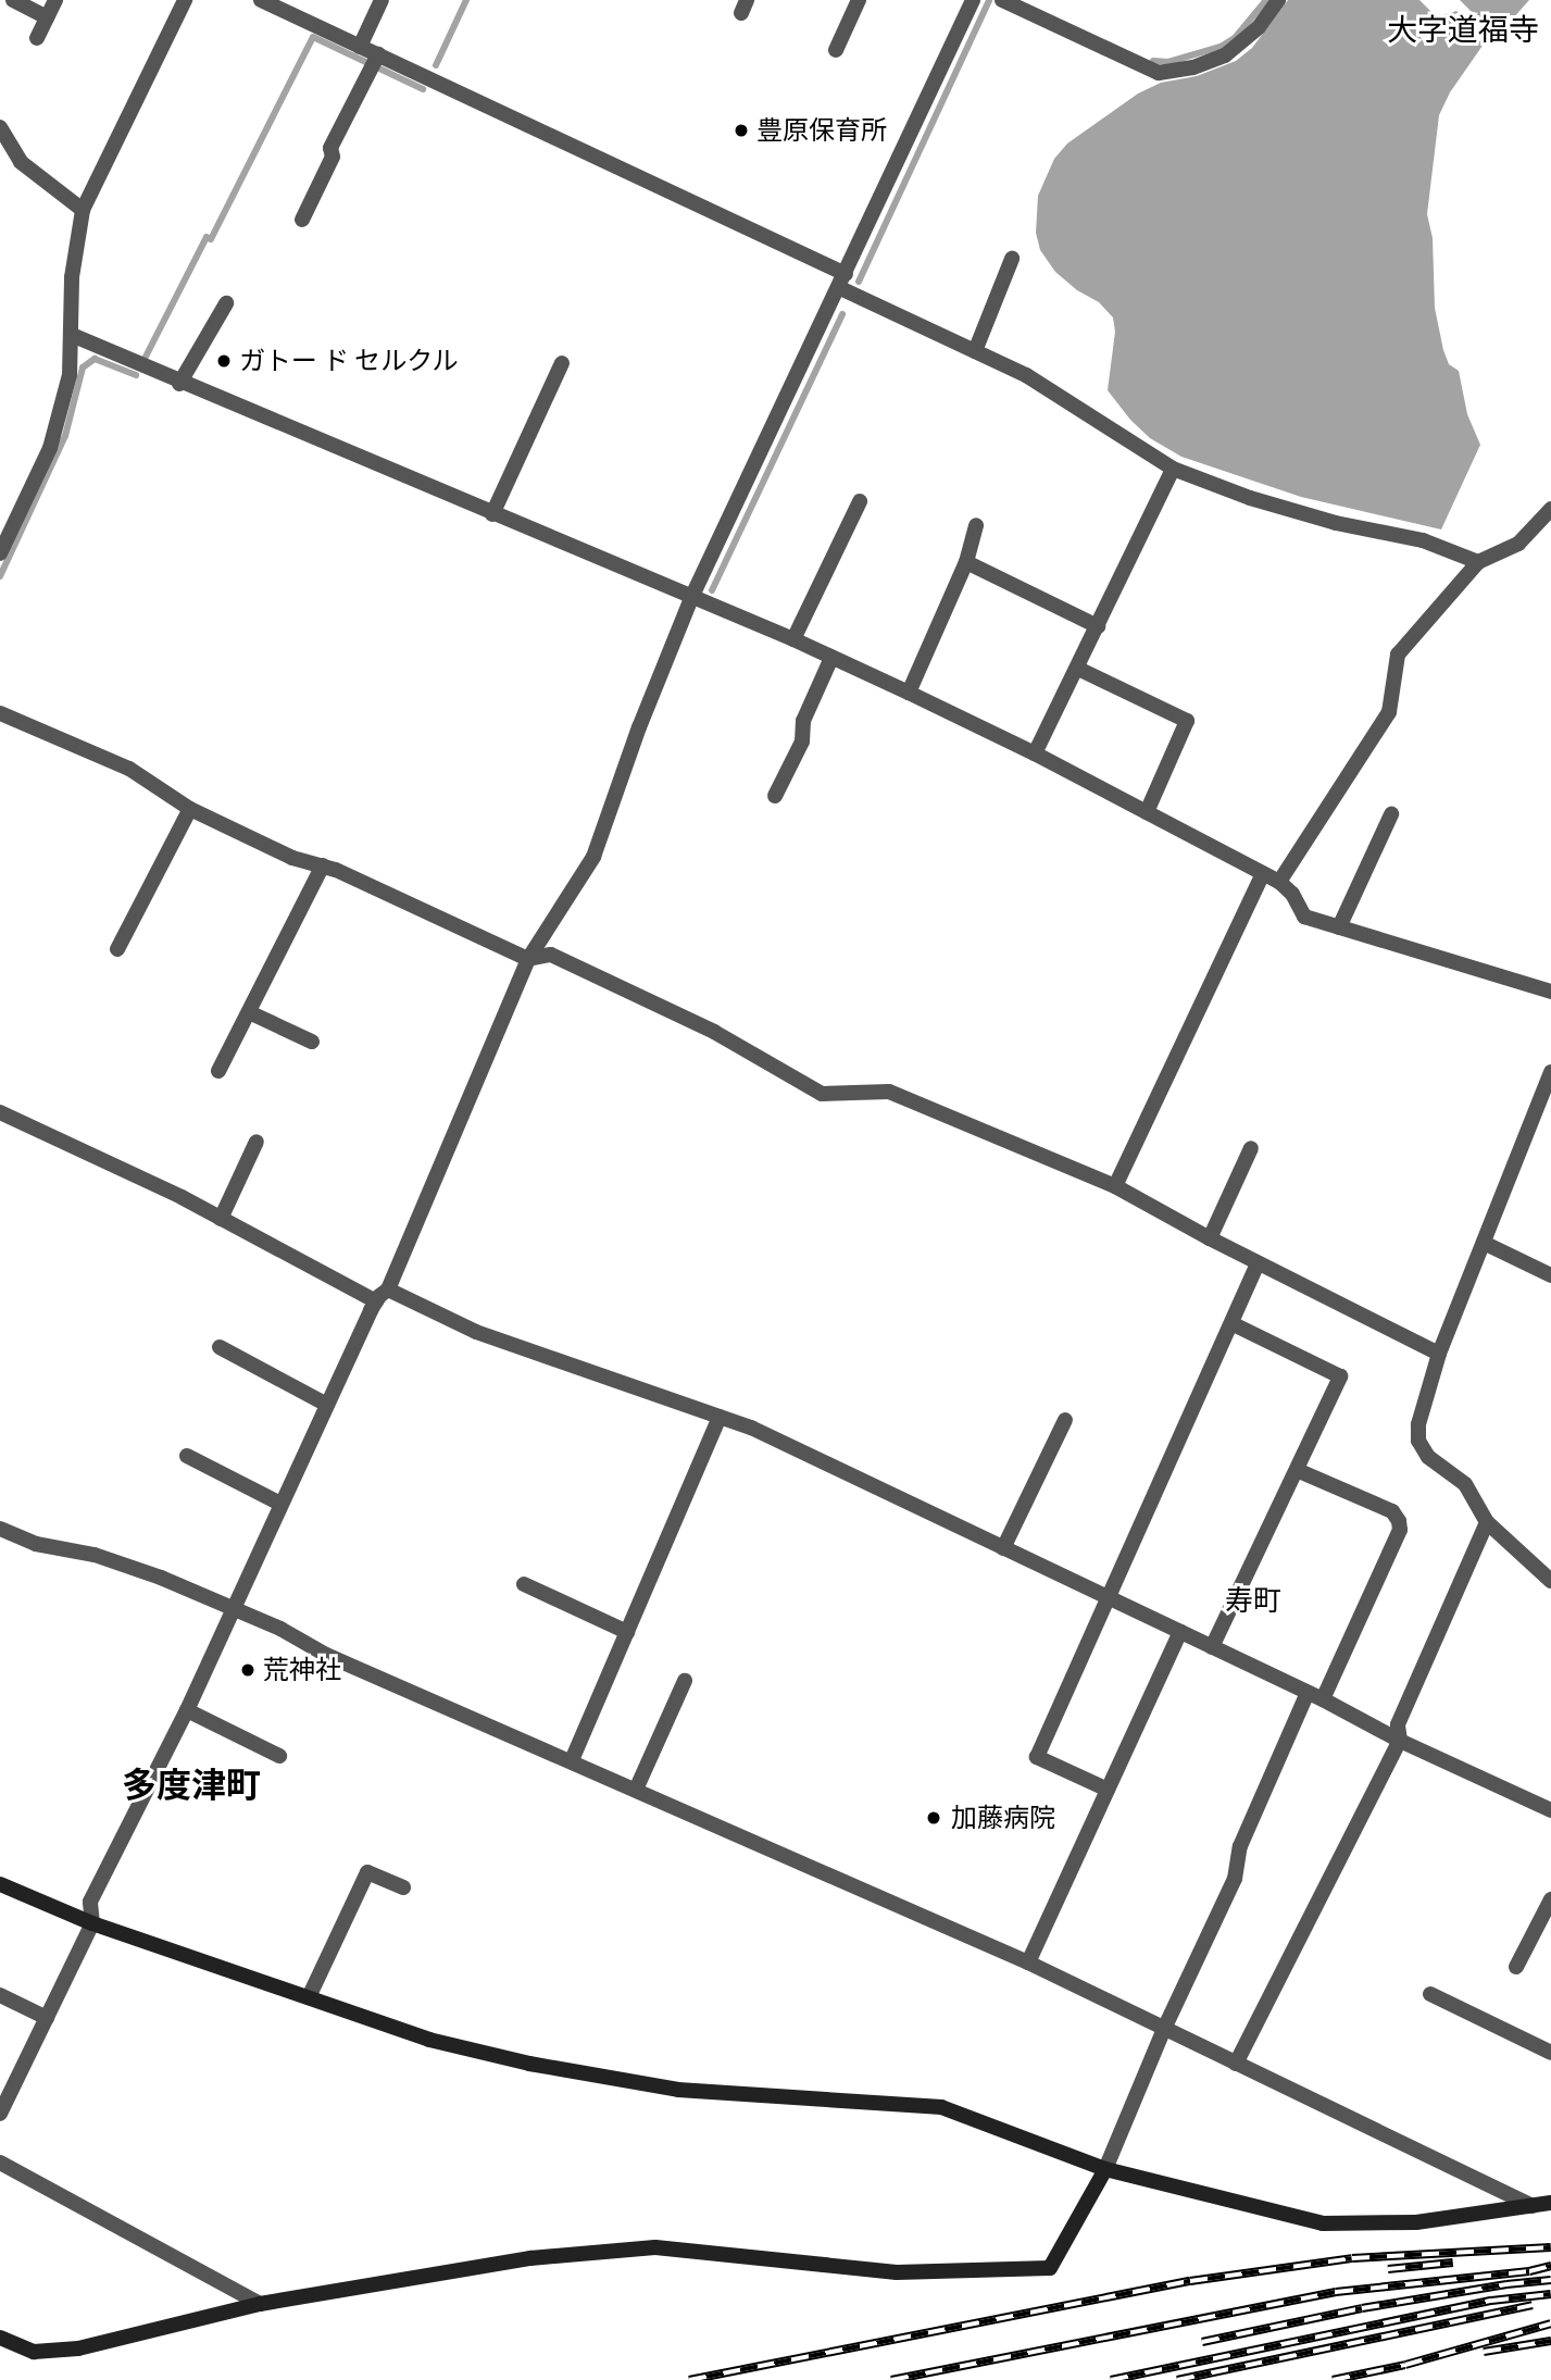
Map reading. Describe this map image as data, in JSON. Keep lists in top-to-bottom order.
{
  "districts": ["大字道福寺", "寿町", "多度津町"],
  "places": [
    "豊原保育所",
    "ガトー ド セルクル",
    "荒神社",
    "加藤病院"
  ]
}
